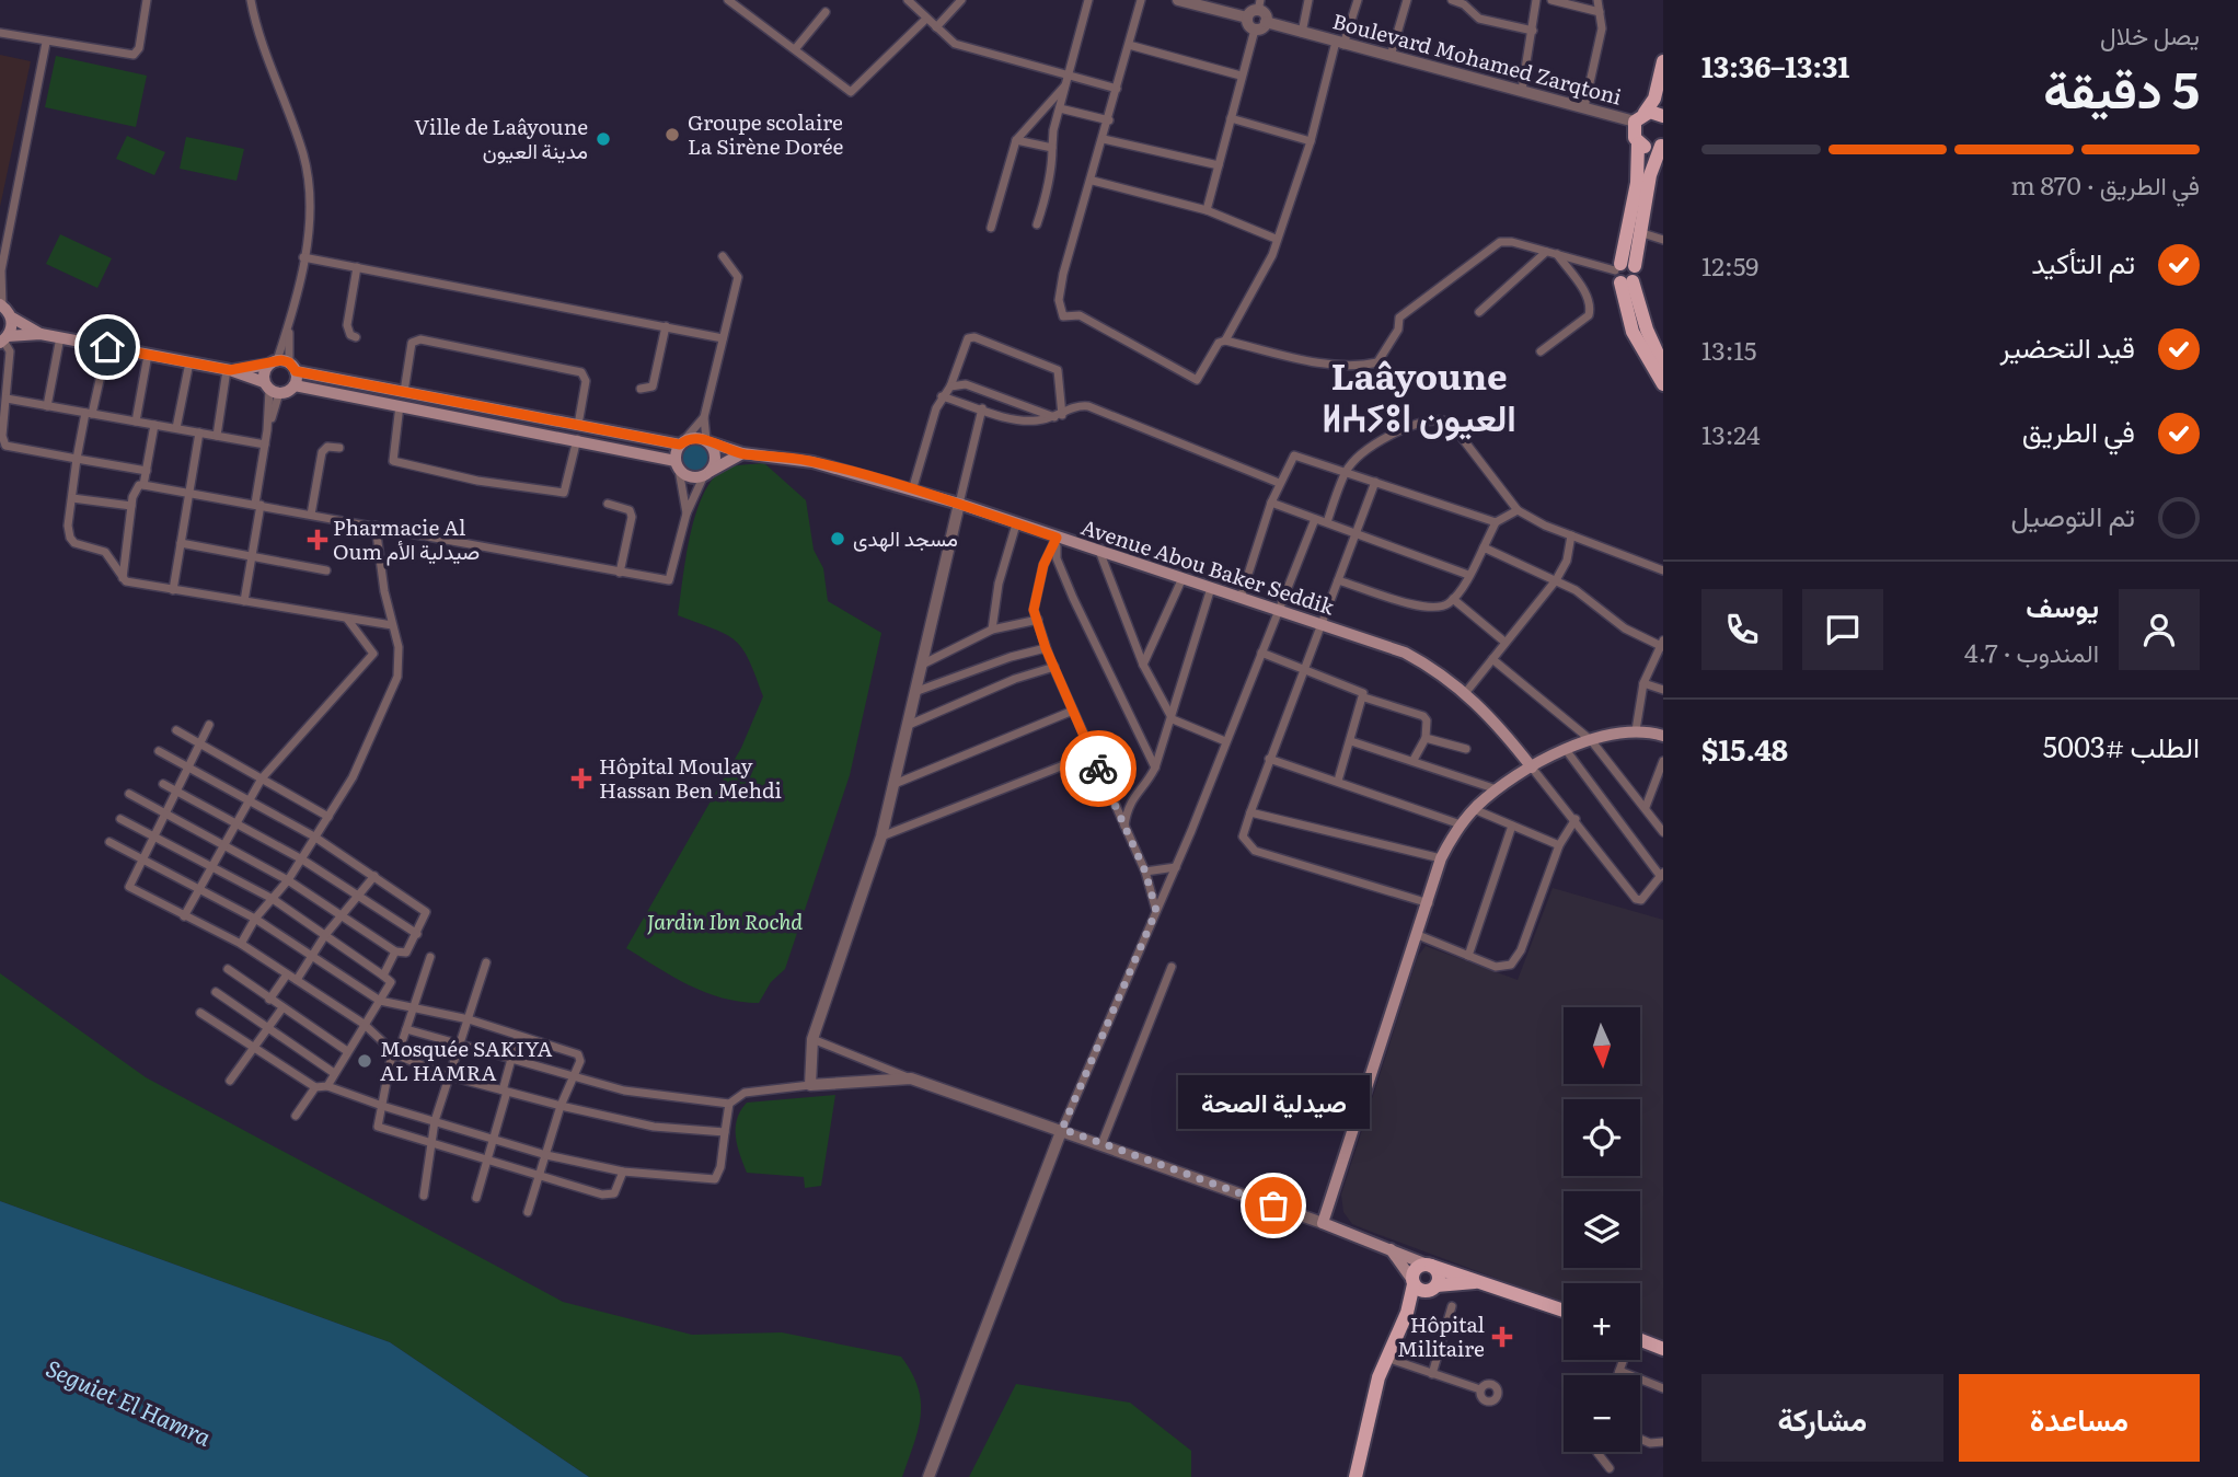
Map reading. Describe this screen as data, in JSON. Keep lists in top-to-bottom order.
{
  "streets": {
    "main road": ["Avenue Abou Baker Seddik"],
    "street": ["Boulevard Mohamed Zarqtoni"]
  },
  "districts": ["Laâyoune ⵍⵄⵢⵓⵏ العيون"],
  "water": ["Seguiet El Hamra"],
  "parks": ["Jardin Ibn Rochd"],
  "places": {
    "other": [
      "Groupe scolaire La Sirène Dorée",
      "Ville de Laâyoune مدينة العيون",
      "مسجد الهدى",
      "Mosquée SAKIYA AL HAMRA",
      "صيدلية الصحة"
    ],
    "health": ["Pharmacie Al Oum صيدلية الأم", "Hôpital Moulay Hassan Ben Mehdi", "Hôpital Militaire"]
  },
  "north": "bottom",
  "page": {
    "heading": ["5 دقيقة", "يصل خلال", "13:31–13:36"],
    "panel": [
      "يوسف",
      "المندوب · 4.7",
      "الطلب #5003",
      "$15.48"
    ],
    "bar": "في الطريق · 870 m",
    "list": [
      ["تم التأكيد", "12:59"],
      ["قيد التحضير", "13:15"],
      ["في الطريق", "13:24"],
      "تم التوصيل"
    ],
    "map_buttons": ["+", "−"],
    "bubble": "صيدلية الصحة",
    "buttons": ["مساعدة", "مشاركة"]
  }
}
